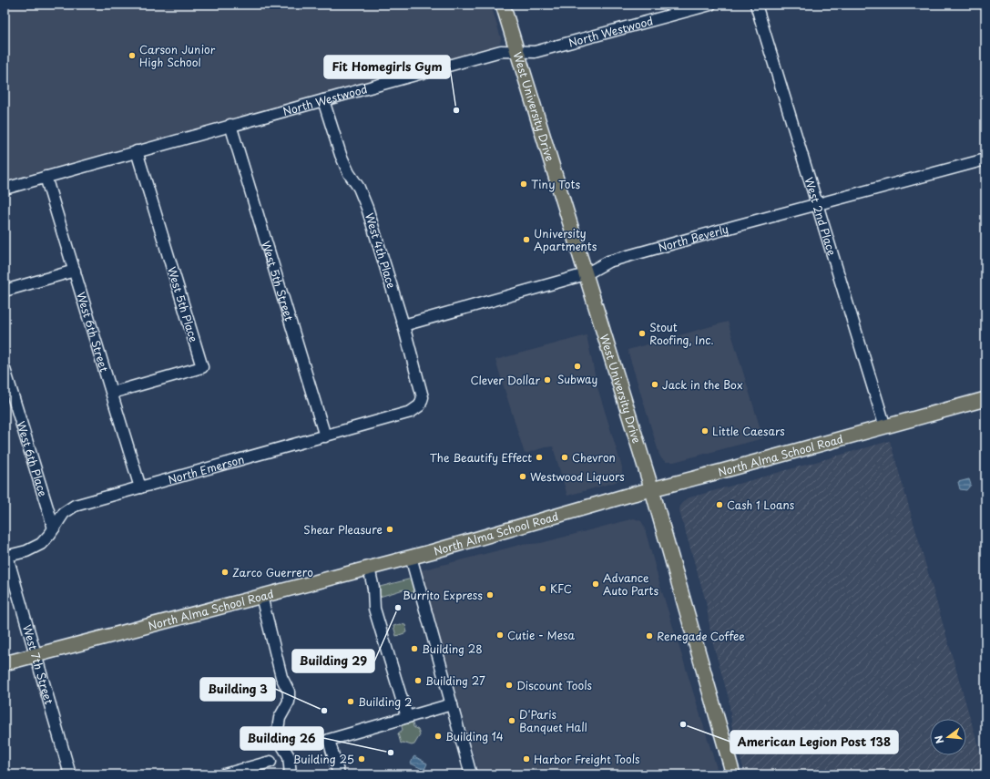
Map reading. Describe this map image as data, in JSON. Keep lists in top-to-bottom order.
{
  "streets": {
    "main road": ["West University Drive", "North Alma School Road"],
    "street": [
      "North Westwood",
      "West 2nd Place",
      "North Beverly",
      "West 4th Place",
      "West 5th Street",
      "West 5th Place",
      "West 6th Street",
      "West 6th Place",
      "North Emerson",
      "West 7th Street"
    ]
  },
  "crossings": [
    ["North Westwood", "West University Drive"],
    ["North Westwood", "West 4th Place"],
    ["North Westwood", "West 5th Street"],
    ["North Westwood", "West 5th Place"],
    ["North Westwood", "West 6th Street"],
    ["West University Drive", "North Beverly"],
    ["West University Drive", "North Alma School Road"],
    ["West 2nd Place", "North Beverly"],
    ["West 2nd Place", "North Alma School Road"],
    ["North Beverly", "West 4th Place"],
    ["West 4th Place", "North Emerson"],
    ["West 5th Street", "North Emerson"],
    ["West 5th Place", "West 6th Street"],
    ["West 6th Street", "North Emerson"],
    ["North Alma School Road", "West 7th Street"],
    ["West 6th Place", "North Emerson"],
    ["North Emerson", "West 7th Street"]
  ],
  "places": [
    "Carson Junior High School",
    "Fit Homegirls Gym",
    "Tiny Tots",
    "University Apartments",
    "Stout Roofing, Inc.",
    "Subway",
    "Clever Dollar",
    "Jack in the Box",
    "Little Caesars",
    "The Beautify Effect",
    "Chevron",
    "Westwood Liquors",
    "Cash 1 Loans",
    "Shear Pleasure",
    "Zarco Guerrero",
    "Advance Auto Parts",
    "KFC",
    "Burrito Express",
    "Building 29",
    "Cutie - Mesa",
    "Renegade Coffee",
    "Building 28",
    "Building 27",
    "Discount Tools",
    "Building 2",
    "Building 3",
    "D'Paris Banquet Hall",
    "American Legion Post 138",
    "Building 14",
    "Building 26",
    "Building 25",
    "Harbor Freight Tools"
  ],
  "north": "left"
}
